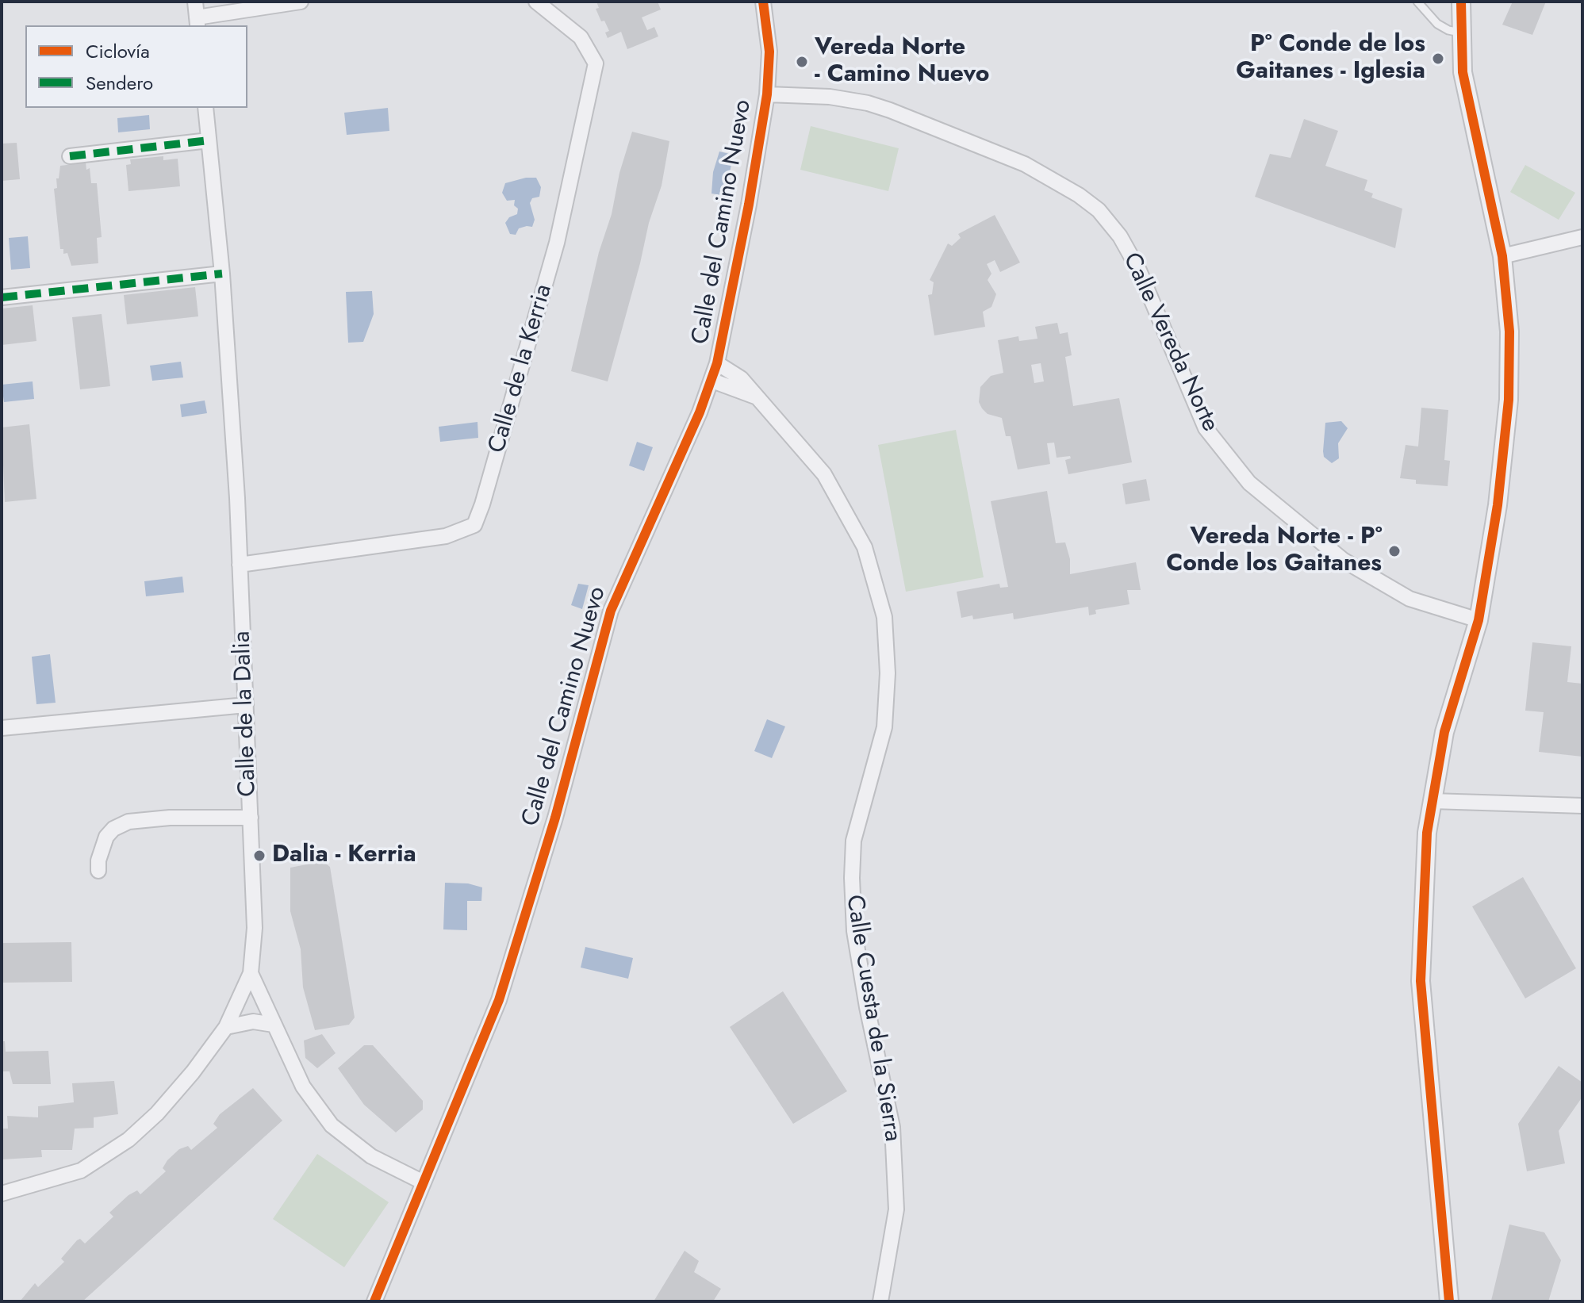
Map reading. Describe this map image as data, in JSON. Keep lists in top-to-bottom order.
{
  "streets": {
    "street": [
      "Calle del Camino Nuevo",
      "Calle Vereda Norte",
      "Calle de la Kerria",
      "Calle de la Dalia",
      "Calle Cuesta de la Sierra"
    ]
  },
  "crossings": [
    ["Calle del Camino Nuevo", "Calle Vereda Norte"],
    ["Calle del Camino Nuevo", "Calle Cuesta de la Sierra"],
    ["Calle de la Kerria", "Calle de la Dalia"]
  ],
  "places": [
    "Pº Conde de los Gaitanes - Iglesia",
    "Vereda Norte - Camino Nuevo",
    "Vereda Norte - Pº Conde los Gaitanes",
    "Dalia - Kerria"
  ],
  "legend": ["Ciclovía", "Sendero"]
}
